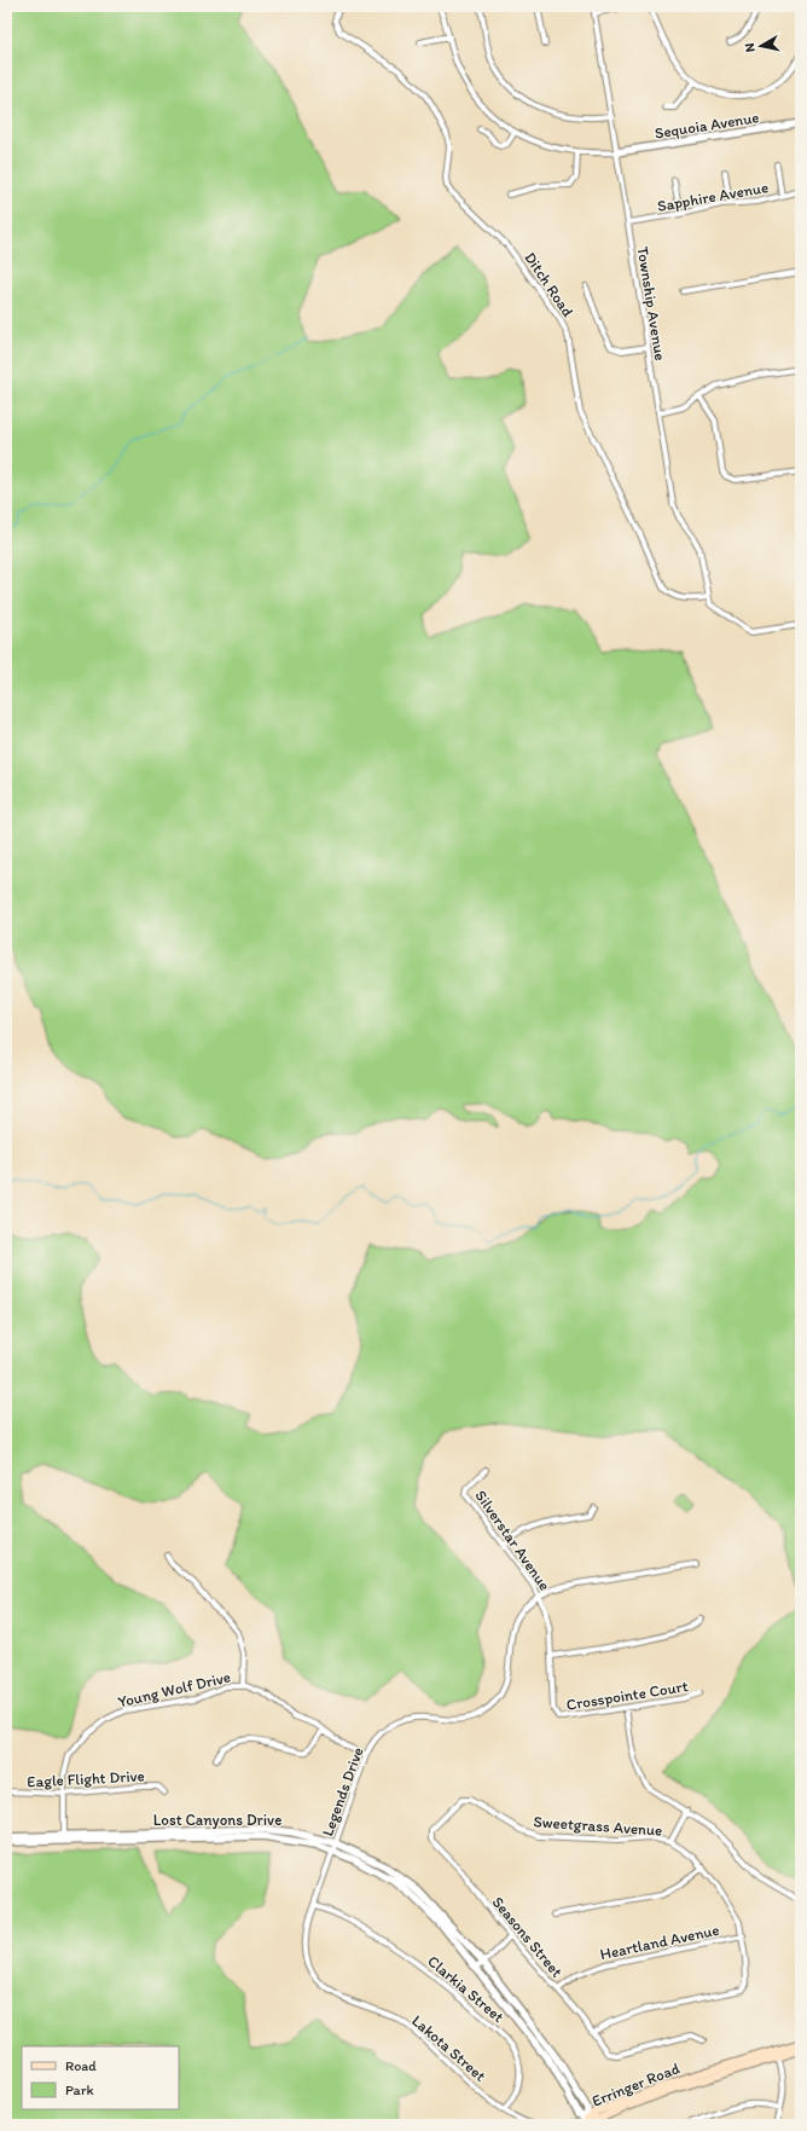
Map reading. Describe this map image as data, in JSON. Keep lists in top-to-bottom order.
{
  "streets": {
    "main road": ["Erringer Road"],
    "street": [
      "Sequoia Avenue",
      "Sapphire Avenue",
      "Ditch Road",
      "Township Avenue",
      "Silverstar Avenue",
      "Young Wolf Drive",
      "Crosspointe Court",
      "Eagle Flight Drive",
      "Legends Drive",
      "Lost Canyons Drive",
      "Sweetgrass Avenue",
      "Seasons Street",
      "Heartland Avenue",
      "Clarkia Street",
      "Lakota Street"
    ]
  },
  "crossings": [
    ["Sequoia Avenue", "Township Avenue"],
    ["Sapphire Avenue", "Township Avenue"],
    ["Ditch Road", "Township Avenue"],
    ["Silverstar Avenue", "Crosspointe Court"],
    ["Silverstar Avenue", "Legends Drive"],
    ["Young Wolf Drive", "Eagle Flight Drive"],
    ["Young Wolf Drive", "Legends Drive"],
    ["Young Wolf Drive", "Lost Canyons Drive"],
    ["Legends Drive", "Lost Canyons Drive"],
    ["Legends Drive", "Clarkia Street"],
    ["Legends Drive", "Lakota Street"],
    ["Lost Canyons Drive", "Erringer Road"],
    ["Sweetgrass Avenue", "Seasons Street"],
    ["Seasons Street", "Heartland Avenue"],
    ["Clarkia Street", "Lakota Street"]
  ],
  "legend": ["Road", "Park"],
  "north": "left"
}
